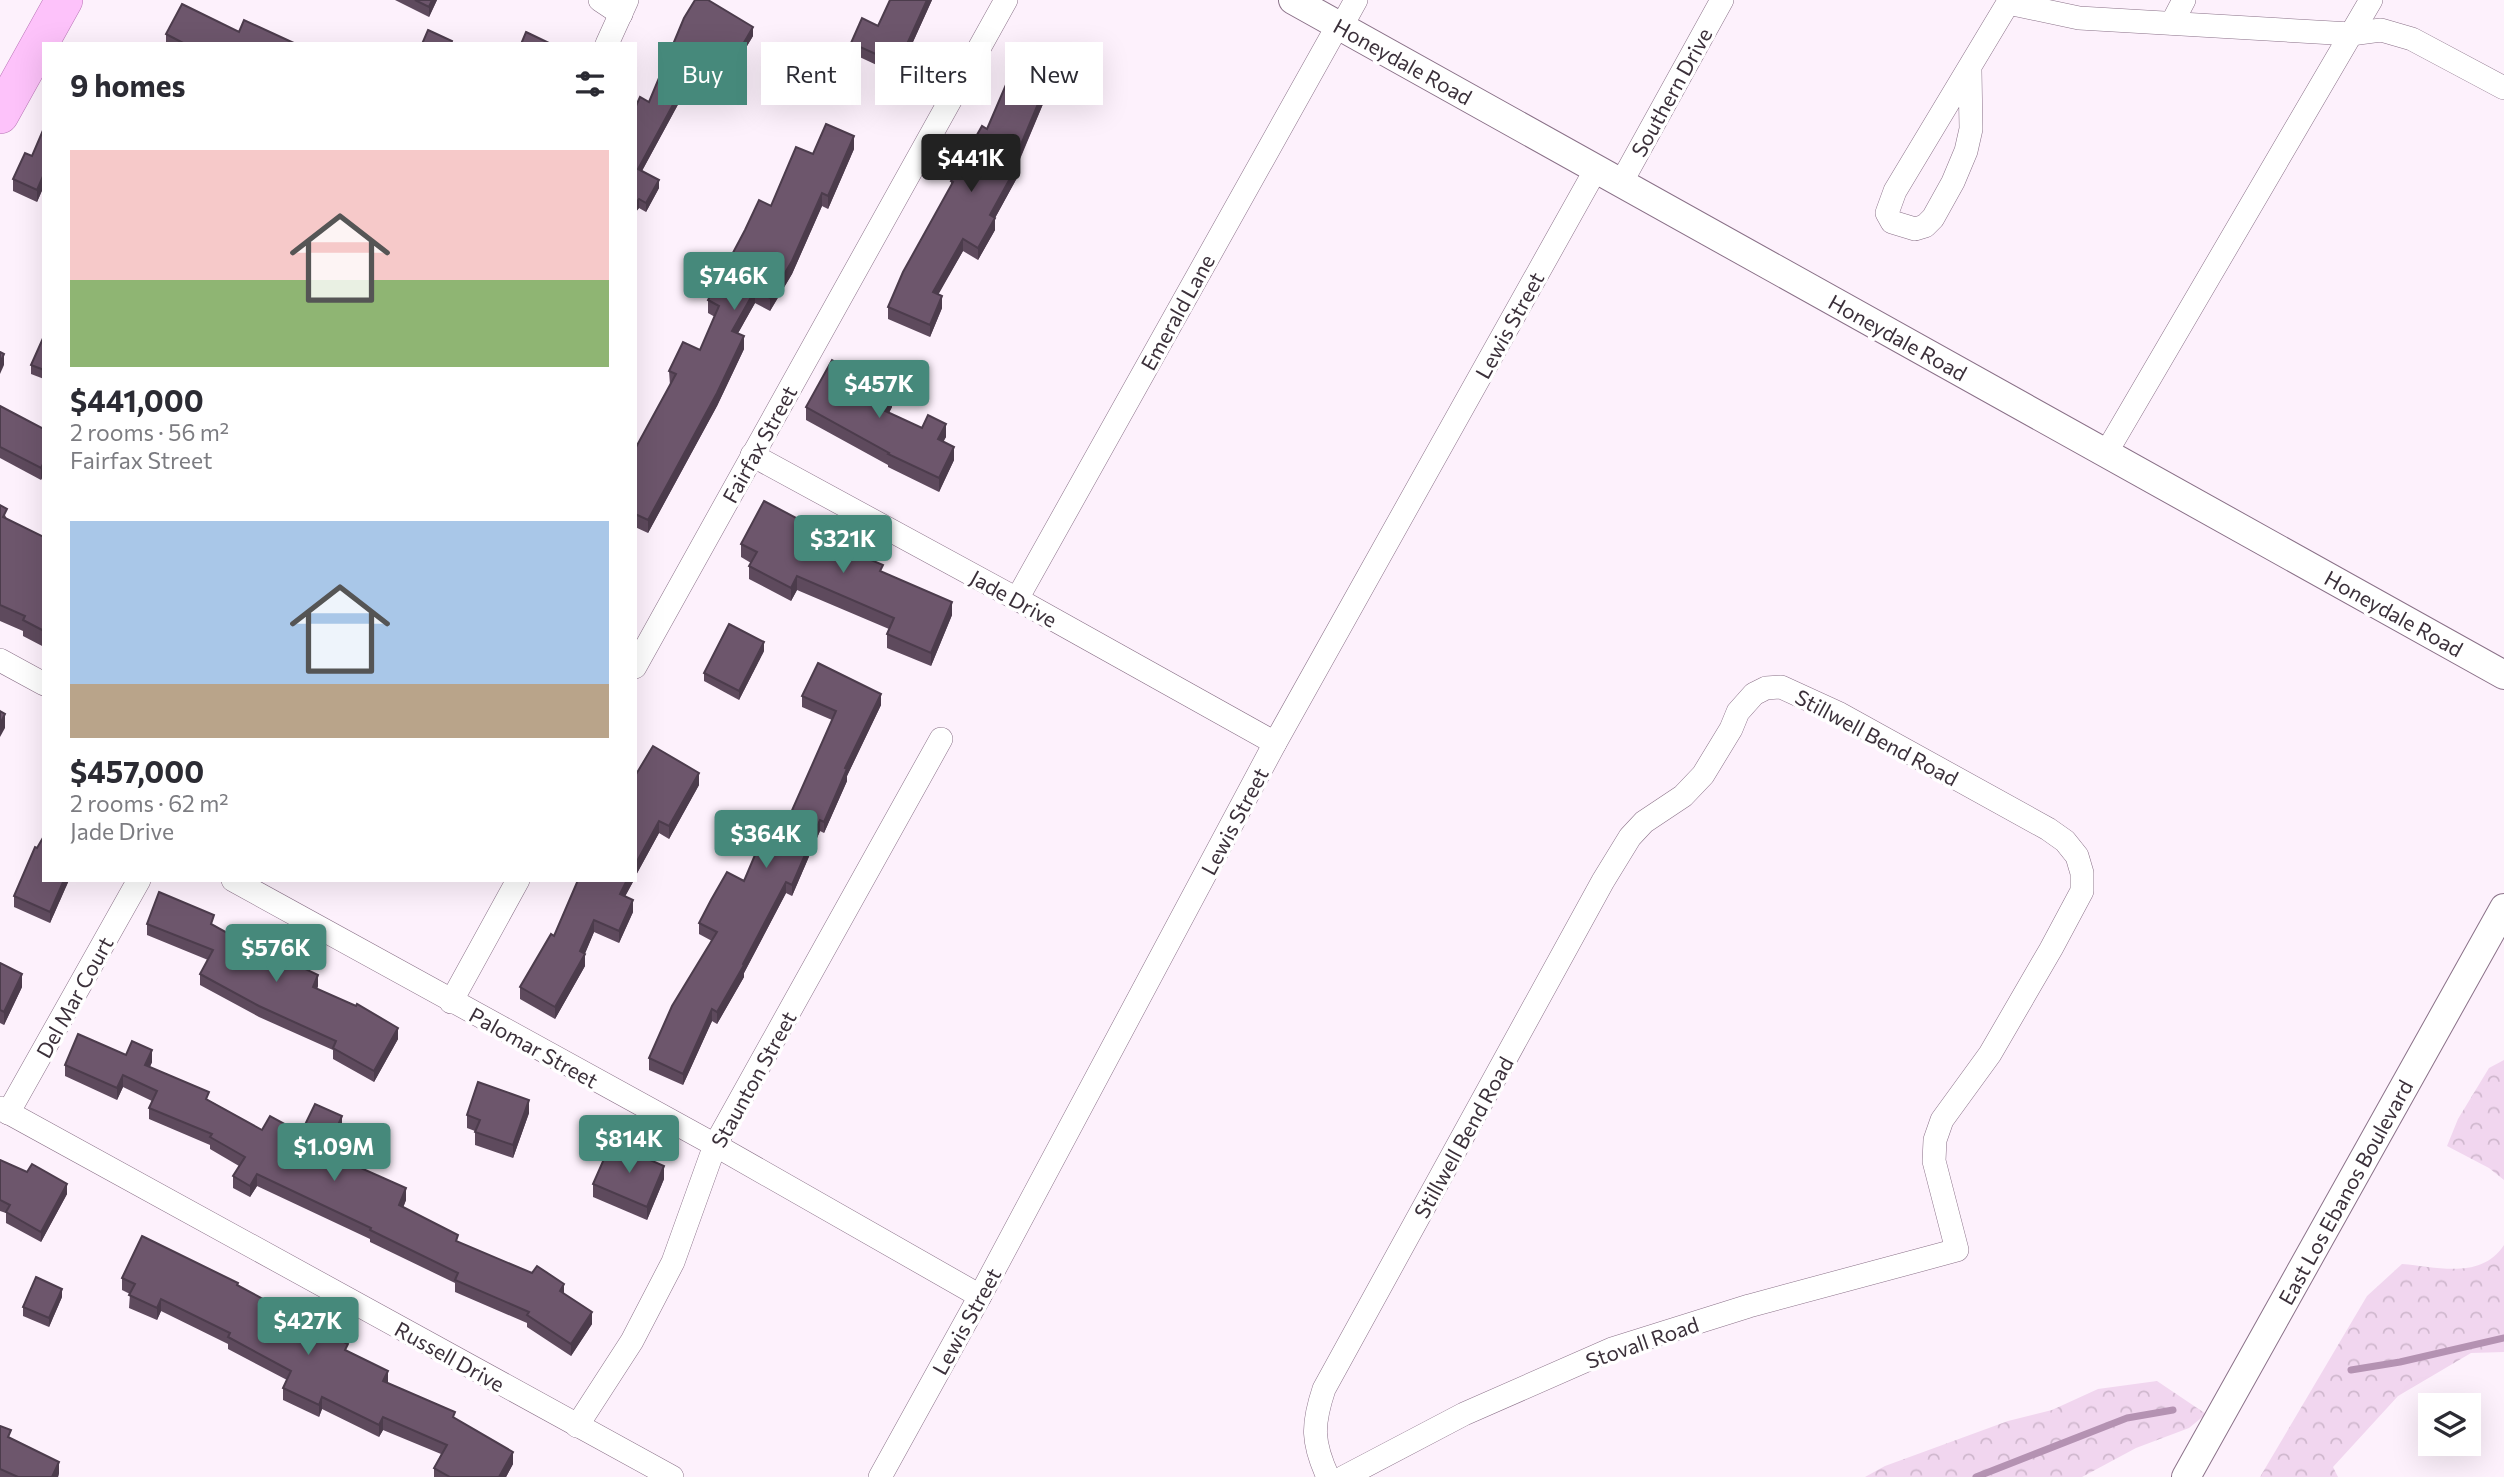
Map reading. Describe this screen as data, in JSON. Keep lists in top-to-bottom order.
{
  "streets": {
    "street": [
      "Honeydale Road",
      "Southern Drive",
      "Emerald Lane",
      "Lewis Street",
      "Fairfax Street",
      "Jade Drive",
      "Stillwell Bend Road",
      "Del Mar Court",
      "Palomar Street",
      "Staunton Street",
      "East Los Ebanos Boulevard",
      "Stovall Road",
      "Russell Drive"
    ]
  },
  "crossings": [
    ["Honeydale Road", "Southern Drive"],
    ["Honeydale Road", "Emerald Lane"],
    ["Honeydale Road", "Lewis Street"],
    ["Emerald Lane", "Jade Drive"],
    ["Lewis Street", "Jade Drive"],
    ["Lewis Street", "Palomar Street"],
    ["Fairfax Street", "Jade Drive"],
    ["Stillwell Bend Road", "Stovall Road"],
    ["Del Mar Court", "Russell Drive"],
    ["Palomar Street", "Staunton Street"],
    ["Staunton Street", "Russell Drive"]
  ],
  "page": {
    "chip": [
      "Buy",
      "Rent",
      "Filters",
      "New"
    ],
    "heading": "9 homes",
    "list": [
      {
        "name": "$441,000",
        "note": "2 rooms · 56 m² · Fairfax Street"
      },
      {
        "name": "$457,000",
        "note": "2 rooms · 62 m² · Jade Drive"
      }
    ],
    "price": [
      "$441K",
      "$746K",
      "$457K",
      "$321K",
      "$364K",
      "$576K",
      "$814K",
      "$1.09M",
      "$427K"
    ]
  }
}
